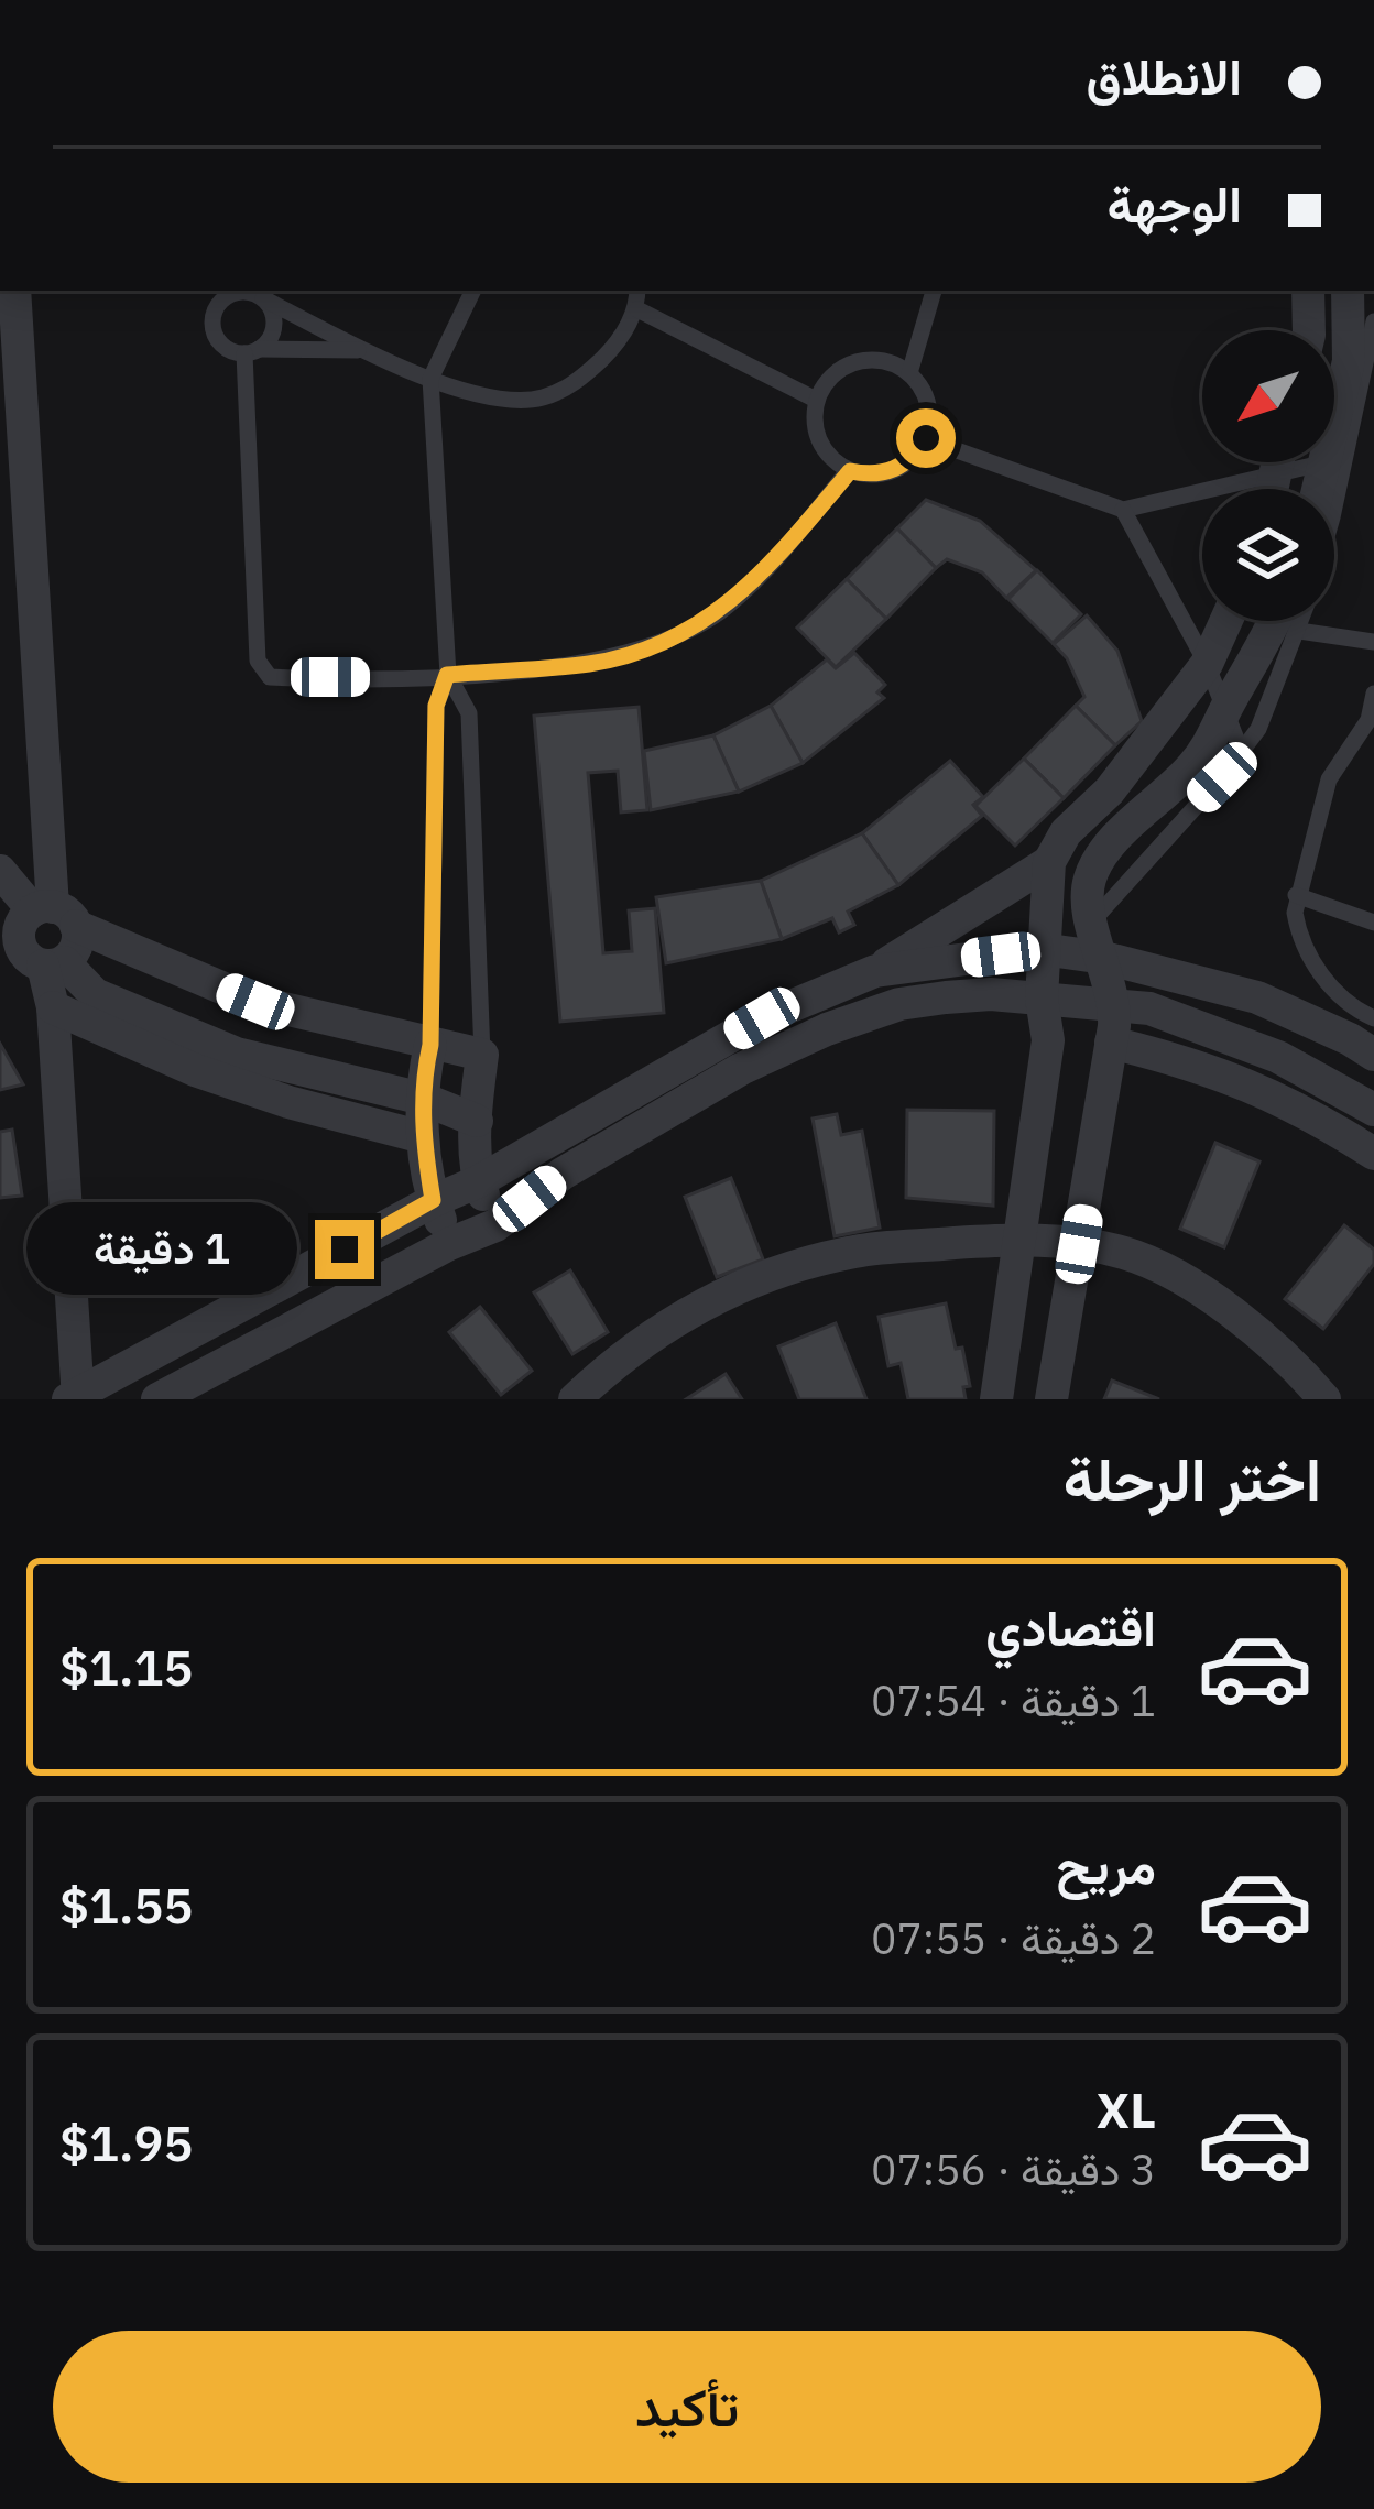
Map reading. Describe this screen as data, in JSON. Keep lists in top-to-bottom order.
{
  "north": "bottom left",
  "page": {
    "banner": ["الانطلاق", "الوجهة"],
    "bubble": "1 دقيقة",
    "heading": "اختر الرحلة",
    "list": [
      {
        "name": "اقتصادي",
        "note": "1 دقيقة · 07:54",
        "value": "$1.15"
      },
      {
        "name": "مريح",
        "note": "2 دقيقة · 07:55",
        "value": "$1.55"
      },
      {
        "name": "XL",
        "note": "3 دقيقة · 07:56",
        "value": "$1.95"
      }
    ],
    "buttons": "تأكيد"
  }
}
